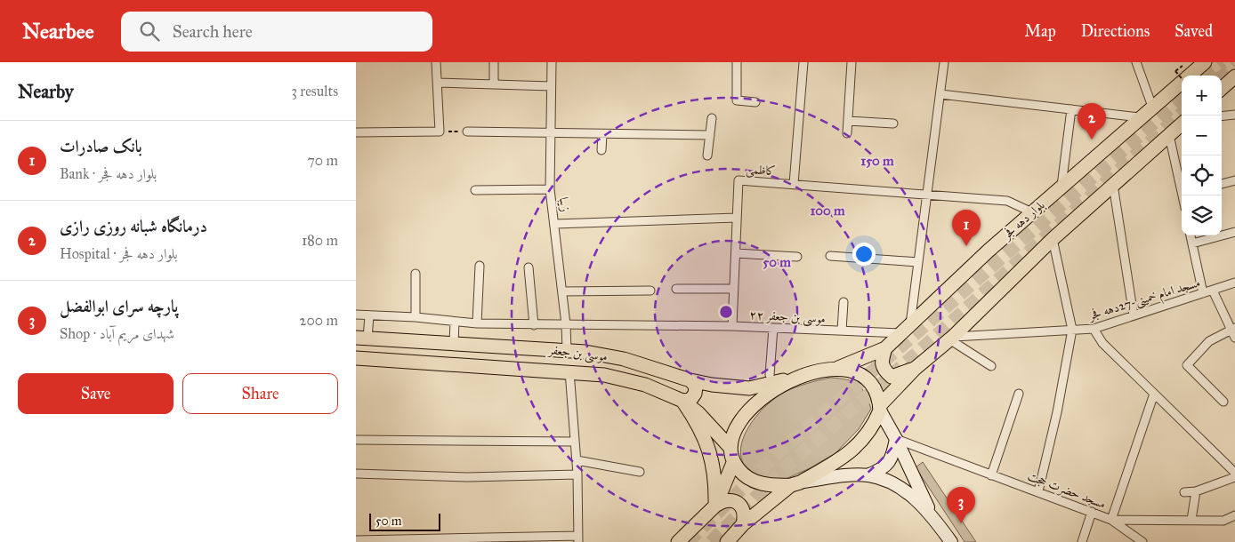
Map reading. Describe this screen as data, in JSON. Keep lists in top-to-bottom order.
{
  "streets": {
    "main road": ["بلوار دهه فجر", "موسی بن جعفر"],
    "street": [
      "کاظمی",
      "زیبا",
      "مسجد امام خمینی-27دهه فجر",
      "موسی بن جعفر ۲۲",
      "مسجد حضرت حجت"
    ]
  },
  "crossings": [
    ["کاظمی", "بلوار دهه فجر"],
    ["کاظمی", "موسی بن جعفر ۲۲"],
    ["زیبا", "موسی بن جعفر ۲۲"],
    ["زیبا", "موسی بن جعفر"],
    ["بلوار دهه فجر", "موسی بن جعفر ۲۲"],
    ["بلوار دهه فجر", "موسی بن جعفر"]
  ],
  "scale_bar": "50 m",
  "page": {
    "header": "Nearbee",
    "search": "Search here",
    "nav": ["Map", "Directions", "Saved"],
    "heading": ["Nearby", "3 results"],
    "map_buttons": ["+", "−"],
    "pins": ["2", "1", "3"],
    "list": [
      {
        "mark": "1",
        "name": "بانک صادرات",
        "note": "Bank · بلوار دهه فجر",
        "value": "70 m"
      },
      {
        "mark": "2",
        "name": "درمانگاه شبانه روزی رازی",
        "note": "Hospital · بلوار دهه فجر",
        "value": "180 m"
      },
      {
        "mark": "3",
        "name": "پارچه سرای ابوالفضل",
        "note": "Shop · شهدای مریم آباد",
        "value": "200 m"
      }
    ],
    "buttons": ["Save", "Share"],
    "scale": "50 m"
  },
  "rings": ["150 m", "100 m", "50 m"]
}
